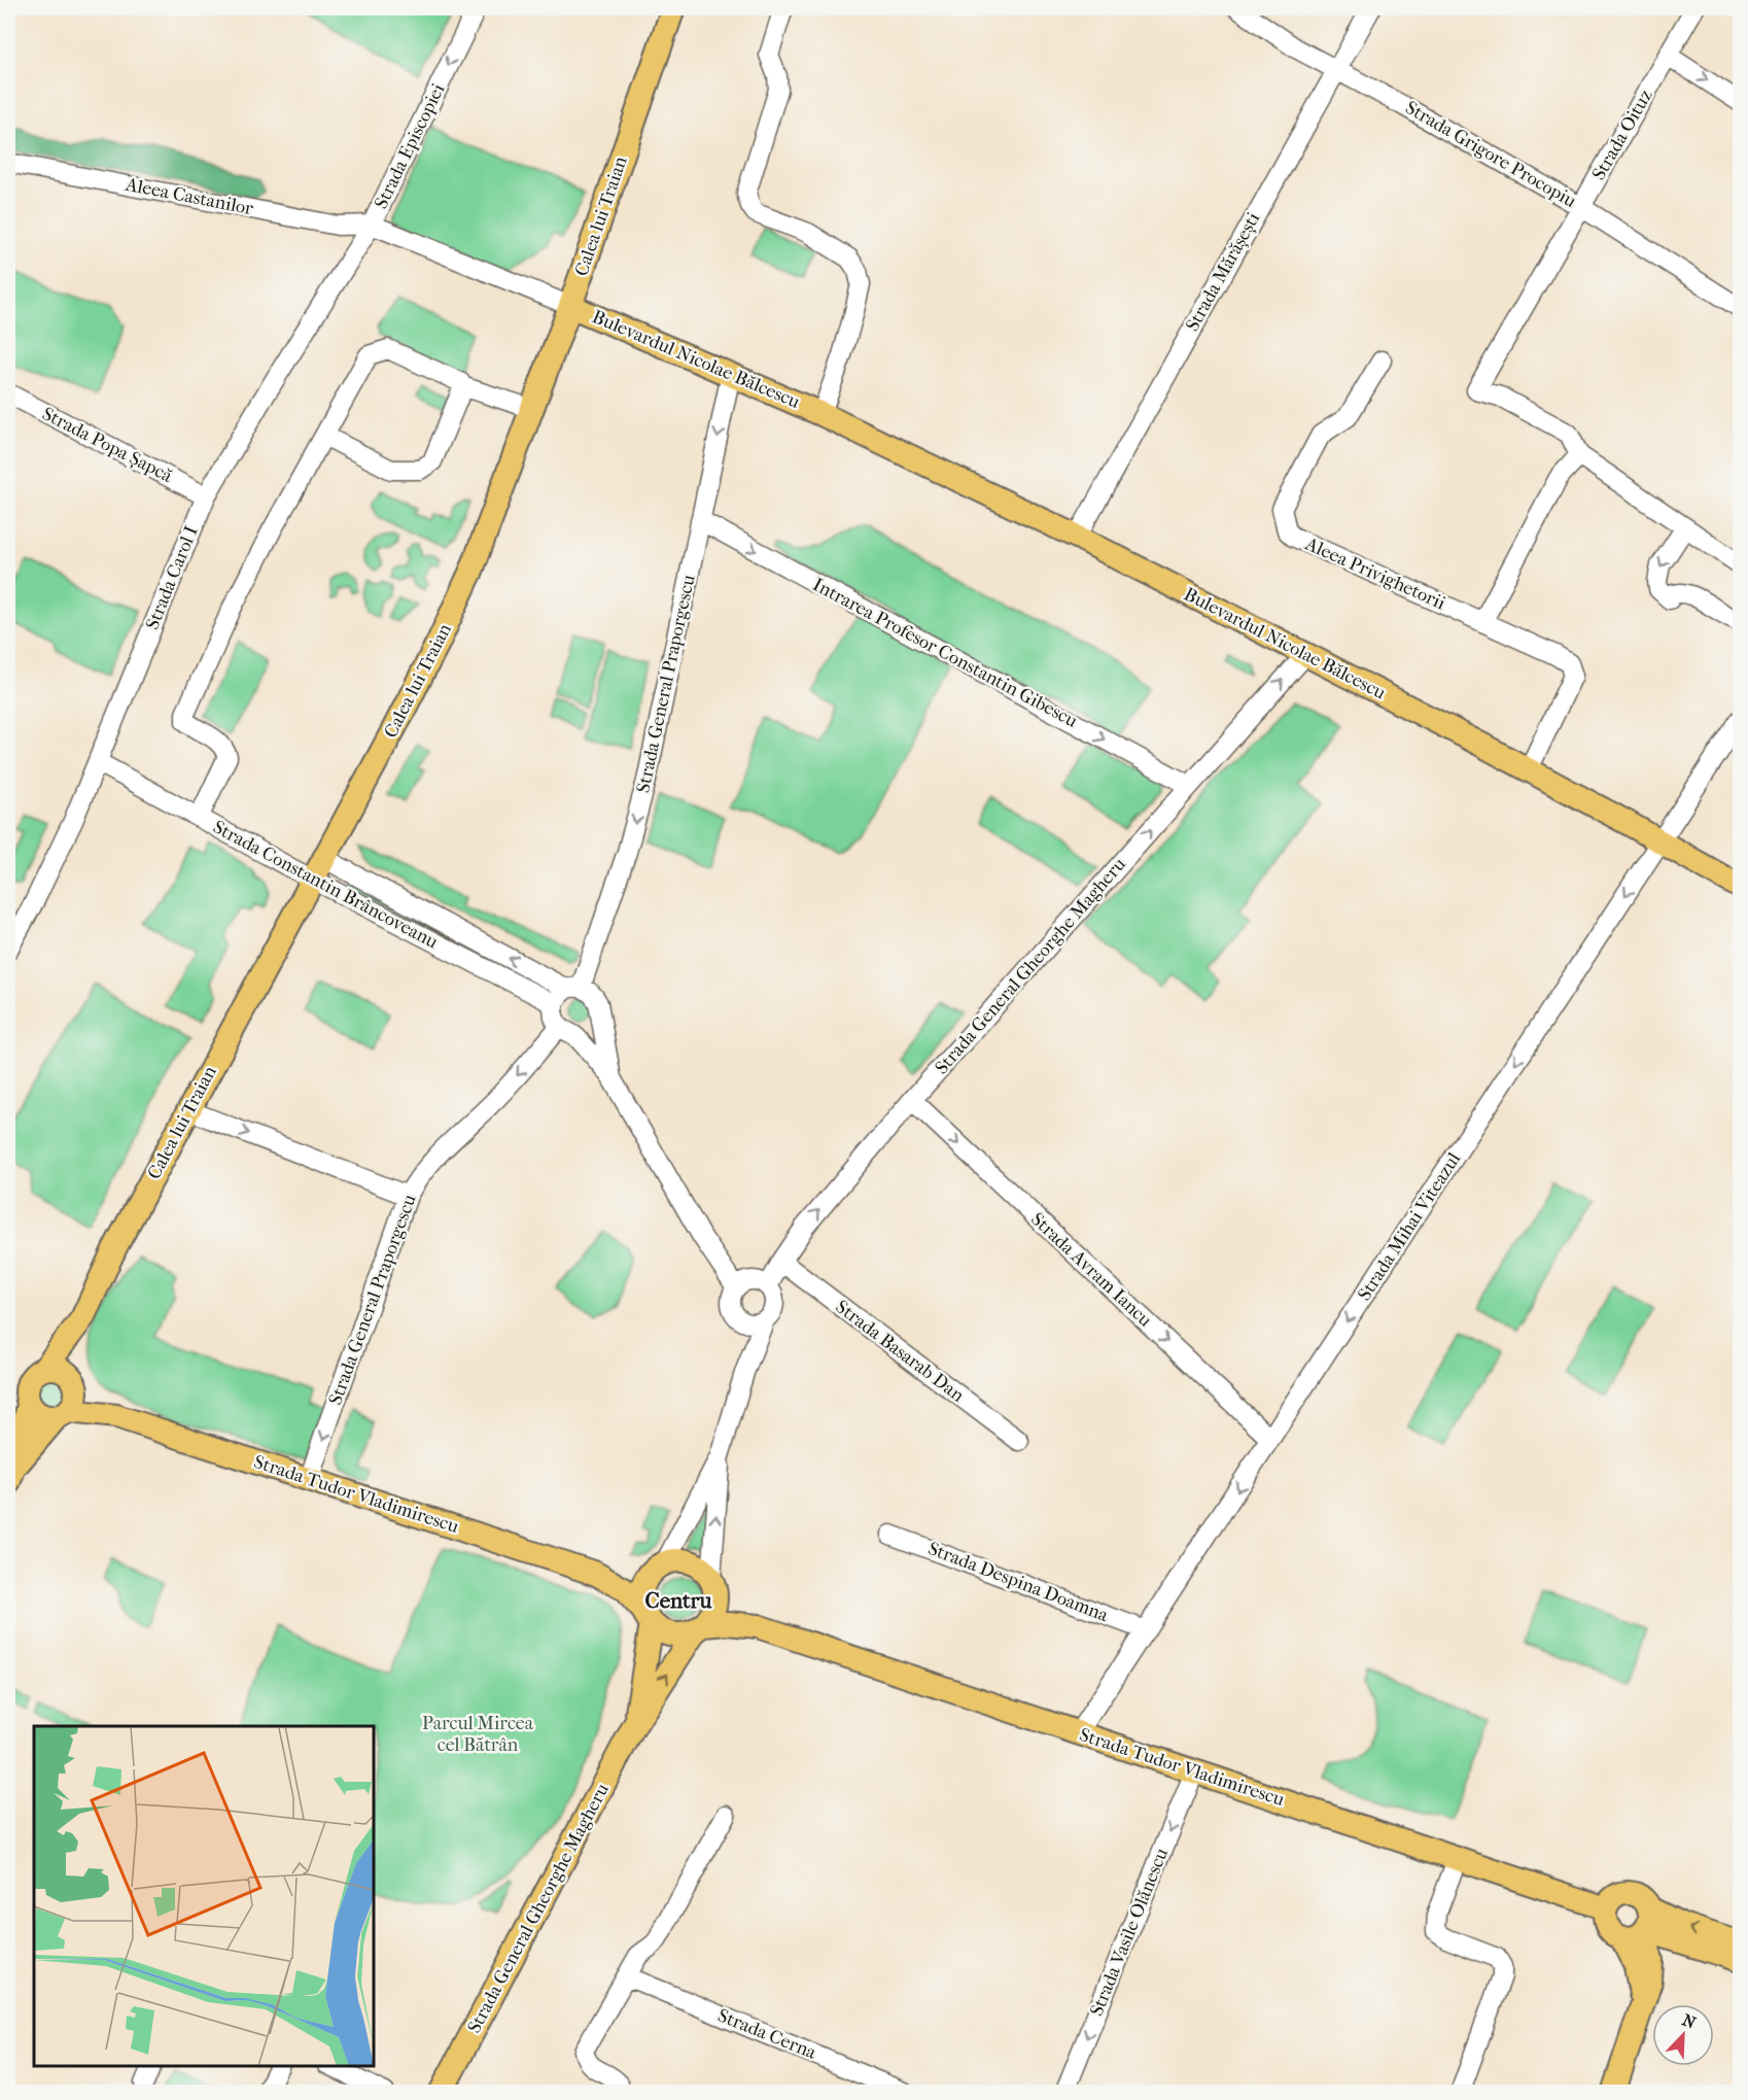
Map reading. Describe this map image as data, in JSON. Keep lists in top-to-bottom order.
{
  "streets": {
    "main road": [
      "Calea lui Traian",
      "Bulevardul Nicolae Bălcescu",
      "Strada General Gheorghe Magheru",
      "Strada Tudor Vladimirescu"
    ],
    "street": [
      "Strada Oituz",
      "Strada Episcopiei",
      "Strada Grigore Procopiu",
      "Aleea Castanilor",
      "Strada Mărășești",
      "Strada Popa Șapcă",
      "Aleea Privighetorii",
      "Strada Carol I",
      "Intrarea Profesor Constantin Gibescu",
      "Strada General Praporgescu",
      "Strada Constantin Brâncoveanu",
      "Strada Mihai Viteazul",
      "Strada Avram Iancu",
      "Strada Basarab Dan",
      "Strada Despina Doamna",
      "Strada Vasile Olănescu",
      "Strada Cerna"
    ]
  },
  "crossings": [
    ["Strada Oituz", "Strada Grigore Procopiu"],
    ["Strada Episcopiei", "Aleea Castanilor"],
    ["Strada Episcopiei", "Calea lui Traian"],
    ["Strada Episcopiei", "Bulevardul Nicolae Bălcescu"],
    ["Strada Episcopiei", "Strada Carol I"],
    ["Strada Grigore Procopiu", "Strada Mărășești"],
    ["Aleea Castanilor", "Strada Carol I"],
    ["Calea lui Traian", "Bulevardul Nicolae Bălcescu"],
    ["Calea lui Traian", "Strada Constantin Brâncoveanu"],
    ["Calea lui Traian", "Strada Tudor Vladimirescu"],
    ["Strada Mărășești", "Bulevardul Nicolae Bălcescu"],
    ["Bulevardul Nicolae Bălcescu", "Aleea Privighetorii"],
    ["Bulevardul Nicolae Bălcescu", "Strada General Praporgescu"],
    ["Bulevardul Nicolae Bălcescu", "Strada General Gheorghe Magheru"],
    ["Bulevardul Nicolae Bălcescu", "Strada Mihai Viteazul"],
    ["Strada Popa Șapcă", "Strada Carol I"],
    ["Strada Carol I", "Strada Constantin Brâncoveanu"],
    ["Intrarea Profesor Constantin Gibescu", "Strada General Praporgescu"],
    ["Intrarea Profesor Constantin Gibescu", "Strada General Gheorghe Magheru"],
    ["Strada General Praporgescu", "Strada Constantin Brâncoveanu"],
    ["Strada General Praporgescu", "Strada Tudor Vladimirescu"],
    ["Strada General Gheorghe Magheru", "Strada Avram Iancu"],
    ["Strada General Gheorghe Magheru", "Strada Basarab Dan"],
    ["Strada General Gheorghe Magheru", "Strada Tudor Vladimirescu"],
    ["Strada Mihai Viteazul", "Strada Avram Iancu"],
    ["Strada Mihai Viteazul", "Strada Tudor Vladimirescu"],
    ["Strada Mihai Viteazul", "Strada Despina Doamna"],
    ["Strada Tudor Vladimirescu", "Strada Vasile Olănescu"]
  ],
  "one_way": [
    "Strada Episcopiei",
    "Intrarea Profesor Constantin Gibescu",
    "Strada General Praporgescu",
    "Strada General Gheorghe Magheru",
    "Strada Mihai Viteazul",
    "Strada Avram Iancu",
    "Strada Vasile Olănescu"
  ],
  "districts": ["Centru"],
  "parks": ["Parcul Mircea cel Bătrân"],
  "north": "top right"
}
